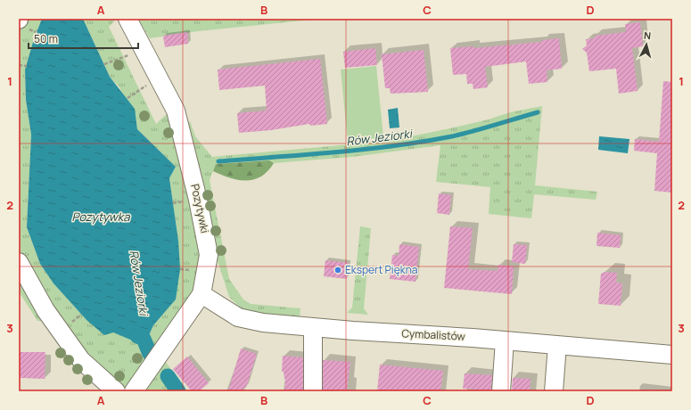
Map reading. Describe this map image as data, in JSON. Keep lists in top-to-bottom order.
{
  "streets": {
    "street": ["Pozytywki", "Cymbalistów"]
  },
  "crossings": [
    ["Pozytywki", "Cymbalistów"]
  ],
  "water": ["Rów Jeziorki", "Pozytywka"],
  "places": ["Ekspert Piękna"],
  "scale_bar": "50 m",
  "north": "top",
  "grid": {
    "columns": [
      "A",
      "B",
      "C",
      "D"
    ],
    "rows": ["1", "2", "3"]
  }
}
